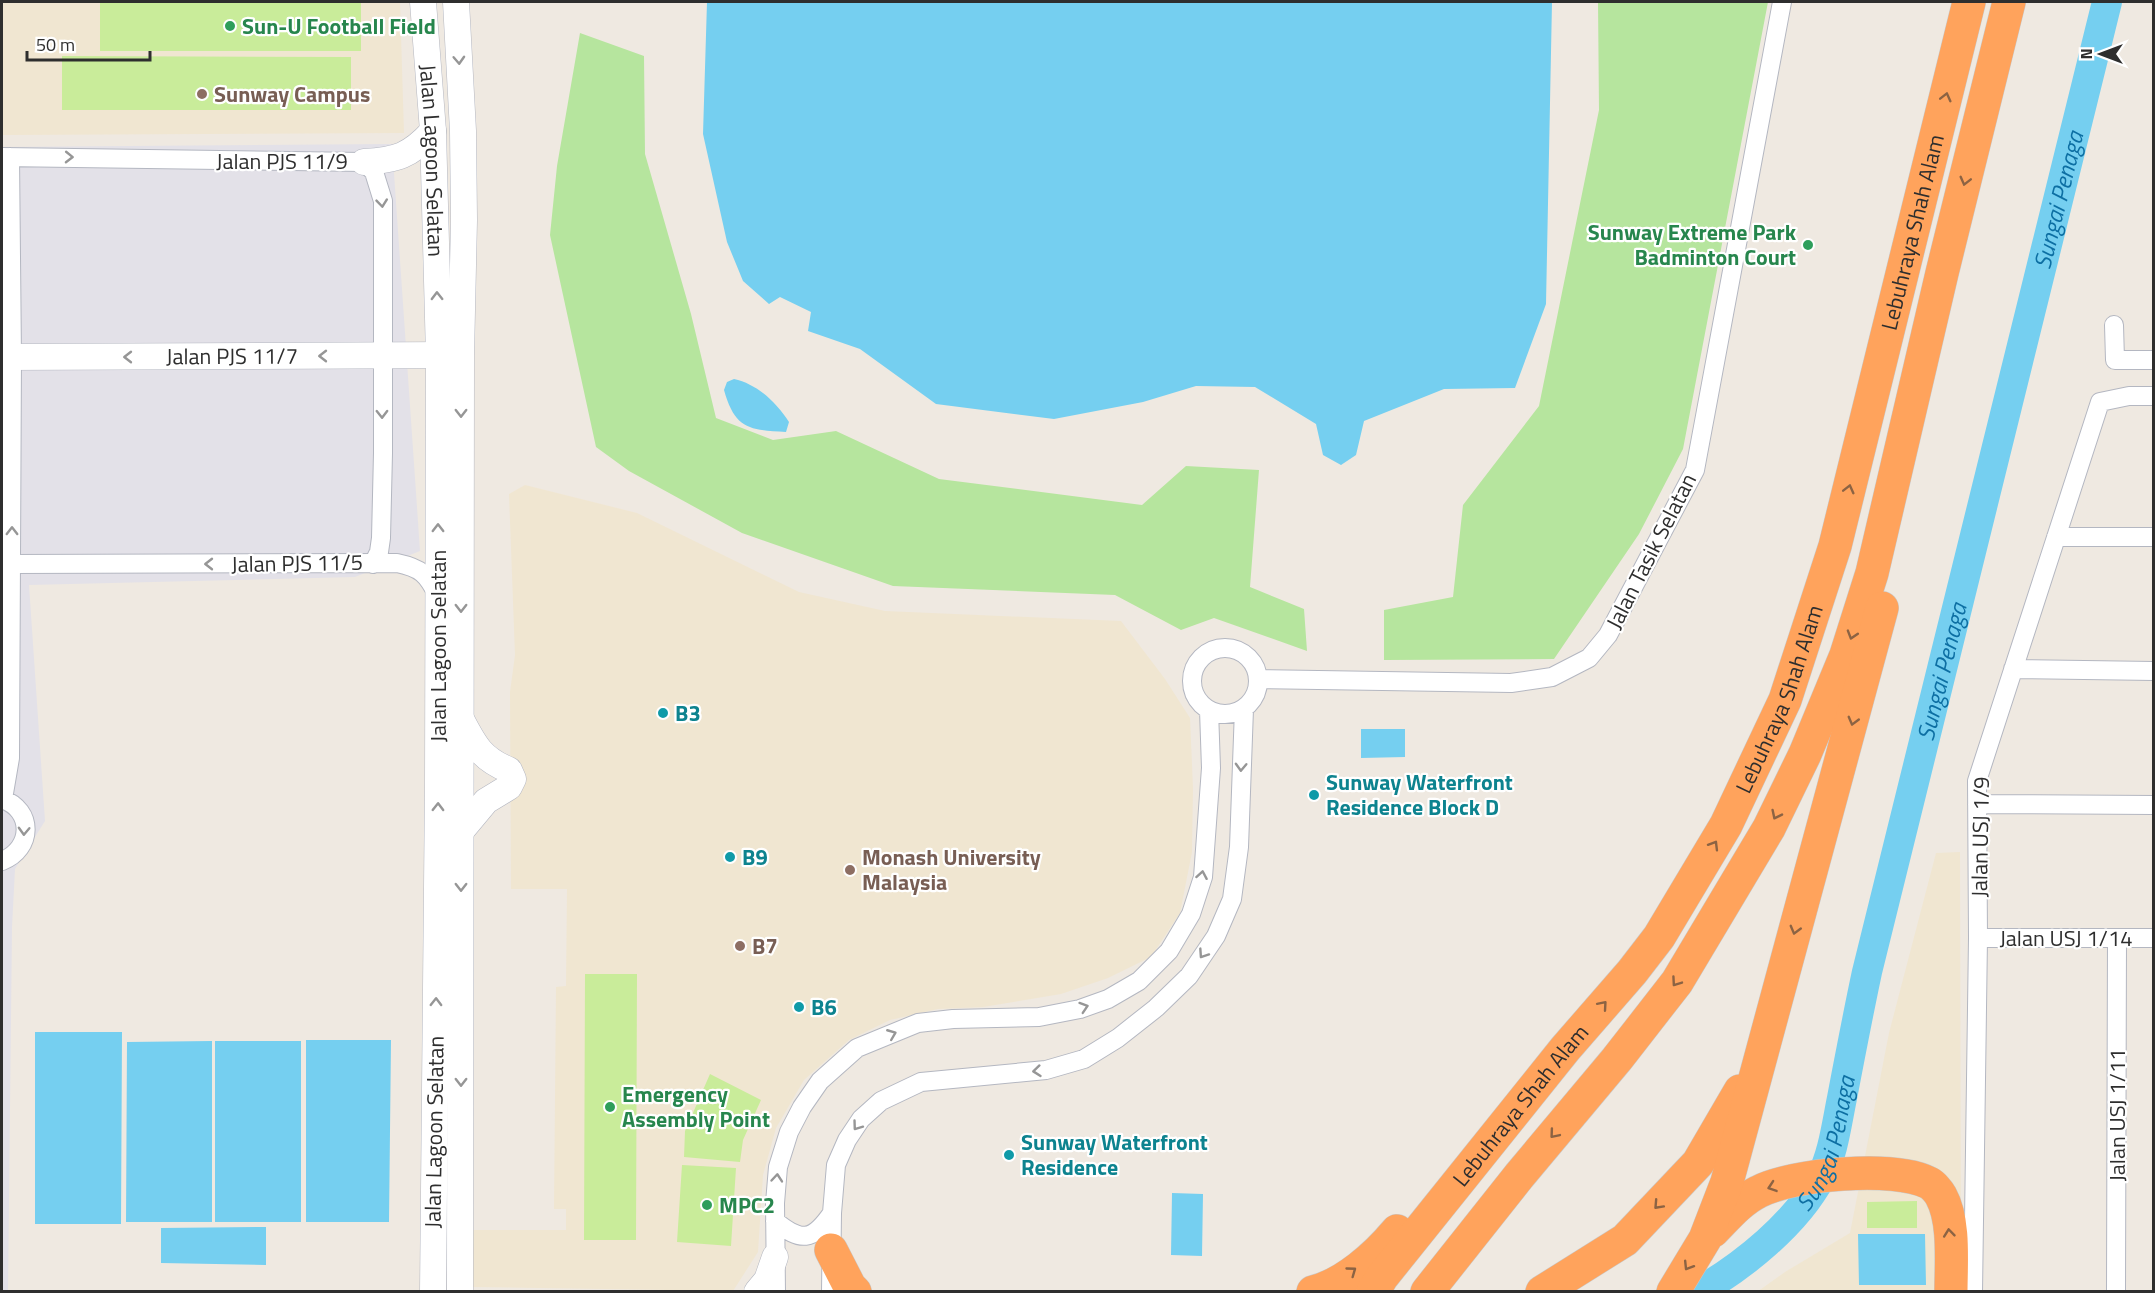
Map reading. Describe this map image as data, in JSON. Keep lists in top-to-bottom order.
{
  "streets": {
    "highway": ["Lebuhraya Shah Alam"],
    "main road": ["Jalan Lagoon Selatan", "Jalan PJS 11/7"],
    "street": [
      "Jalan PJS 11/9",
      "Jalan Tasik Selatan",
      "Jalan PJS 11/5",
      "Jalan USJ 1/9",
      "Jalan USJ 1/14",
      "Jalan USJ 1/11"
    ]
  },
  "crossings": [
    ["Jalan Lagoon Selatan", "Jalan PJS 11/7"],
    ["Jalan PJS 11/9", "Jalan PJS 11/7"],
    ["Jalan PJS 11/9", "Jalan PJS 11/5"],
    ["Jalan PJS 11/7", "Jalan PJS 11/5"],
    ["Jalan USJ 1/9", "Jalan USJ 1/14"],
    ["Jalan USJ 1/14", "Jalan USJ 1/11"]
  ],
  "one_way": ["Jalan PJS 11/7"],
  "water": ["Sungai Penaga"],
  "places": [
    "Sun-U Football Field",
    "Sunway Campus",
    "Sunway Extreme Park Badminton Court",
    "B3",
    "Sunway Waterfront Residence Block D",
    "B9",
    "Monash University Malaysia",
    "B7",
    "B6",
    "Emergency Assembly Point",
    "Sunway Waterfront Residence",
    "MPC2"
  ],
  "scale_bar": "50 m",
  "north": "left"
}
